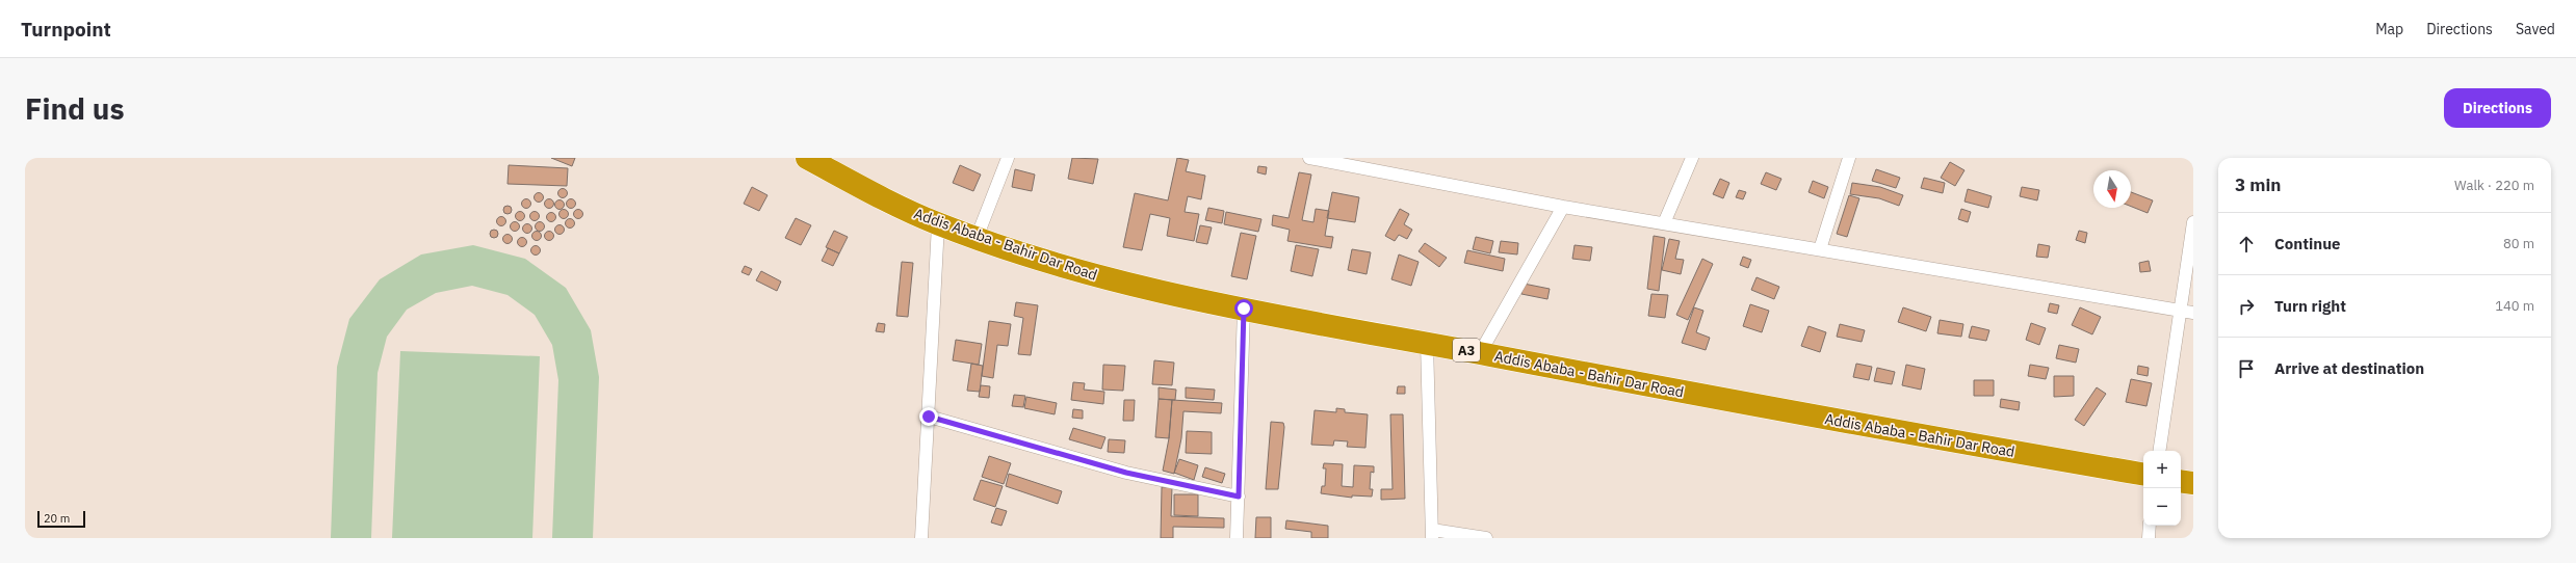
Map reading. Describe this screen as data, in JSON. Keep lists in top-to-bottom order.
{
  "streets": {
    "highway": ["Addis Ababa - Bahir Dar Road", "A3"]
  },
  "scale_bar": "20 m",
  "north": "bottom",
  "page": {
    "header": "Turnpoint",
    "nav": ["Map", "Directions", "Saved"],
    "buttons": "Directions",
    "title": "Find us",
    "heading": ["3 min", "Walk · 220 m"],
    "list": [
      ["Continue", "80 m"],
      ["Turn right", "140 m"],
      "Arrive at destination"
    ],
    "map_buttons": ["+", "−"],
    "scale": "20 m"
  }
}
